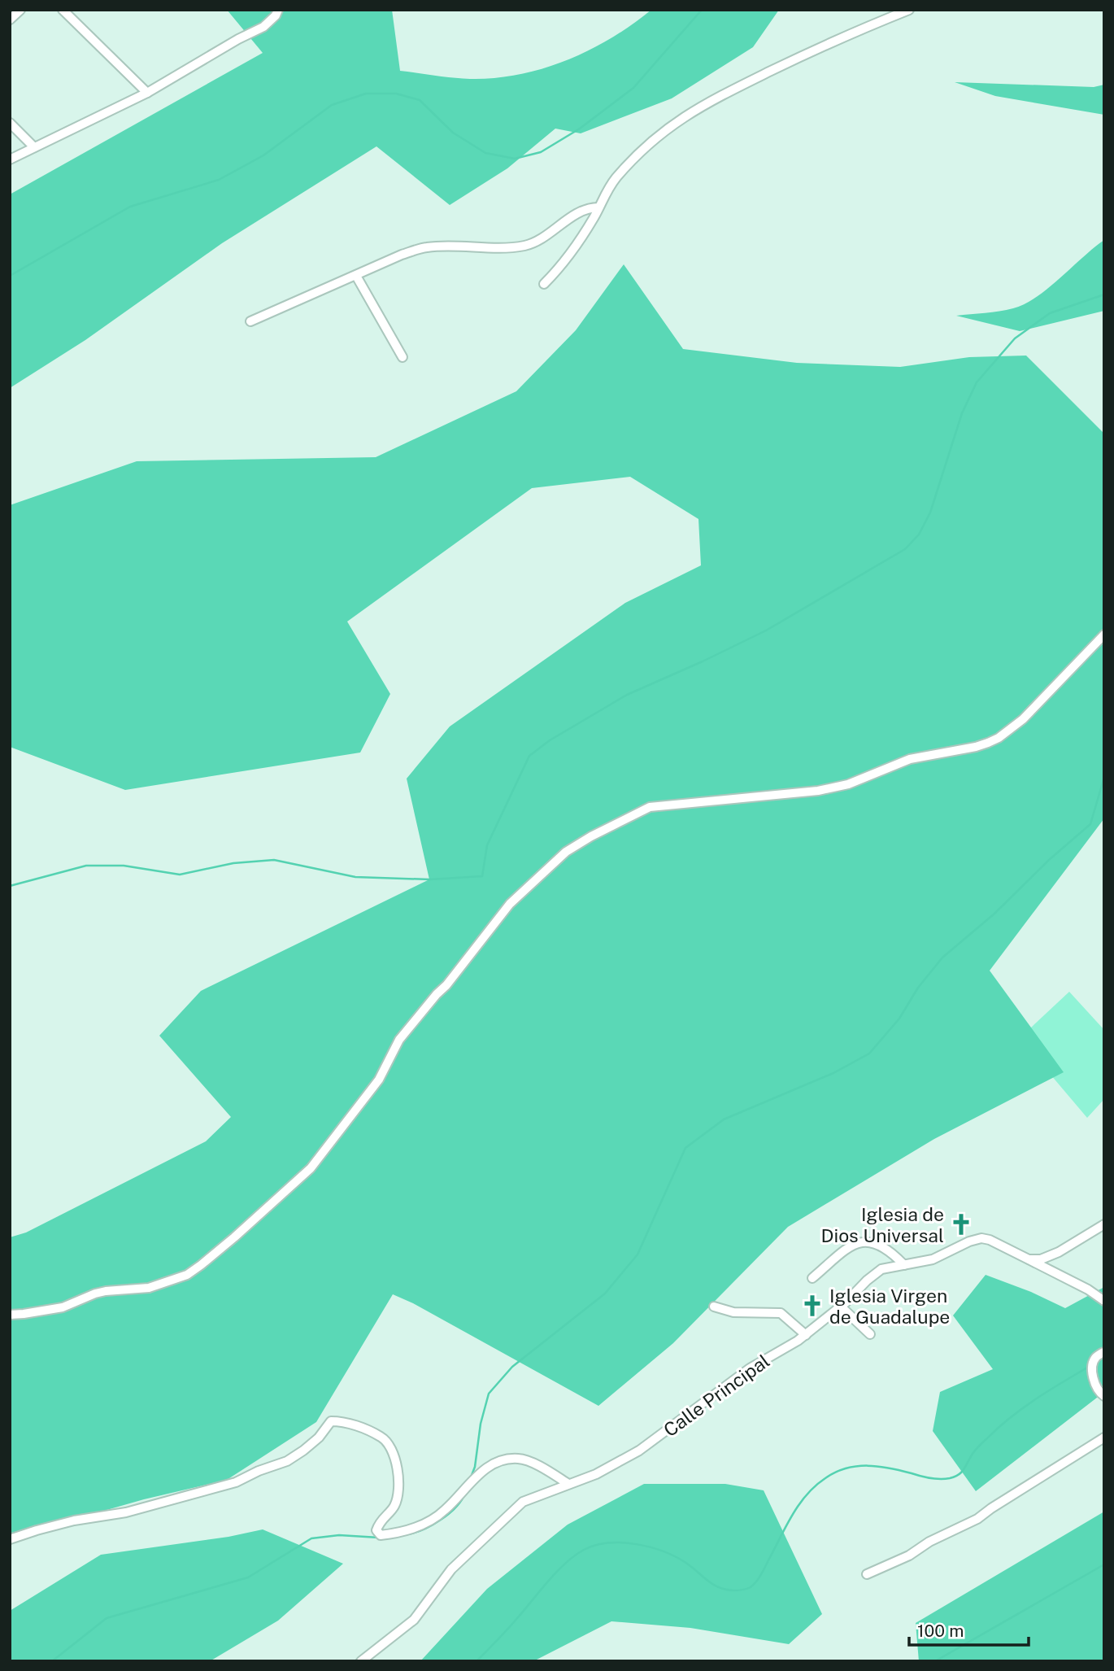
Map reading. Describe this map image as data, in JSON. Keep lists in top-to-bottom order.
{
  "streets": {
    "street": ["Calle Principal"]
  },
  "places": {
    "church": ["Iglesia de Dios Universal", "Iglesia Virgen de Guadalupe"]
  },
  "scale_bar": "100 m"
}
